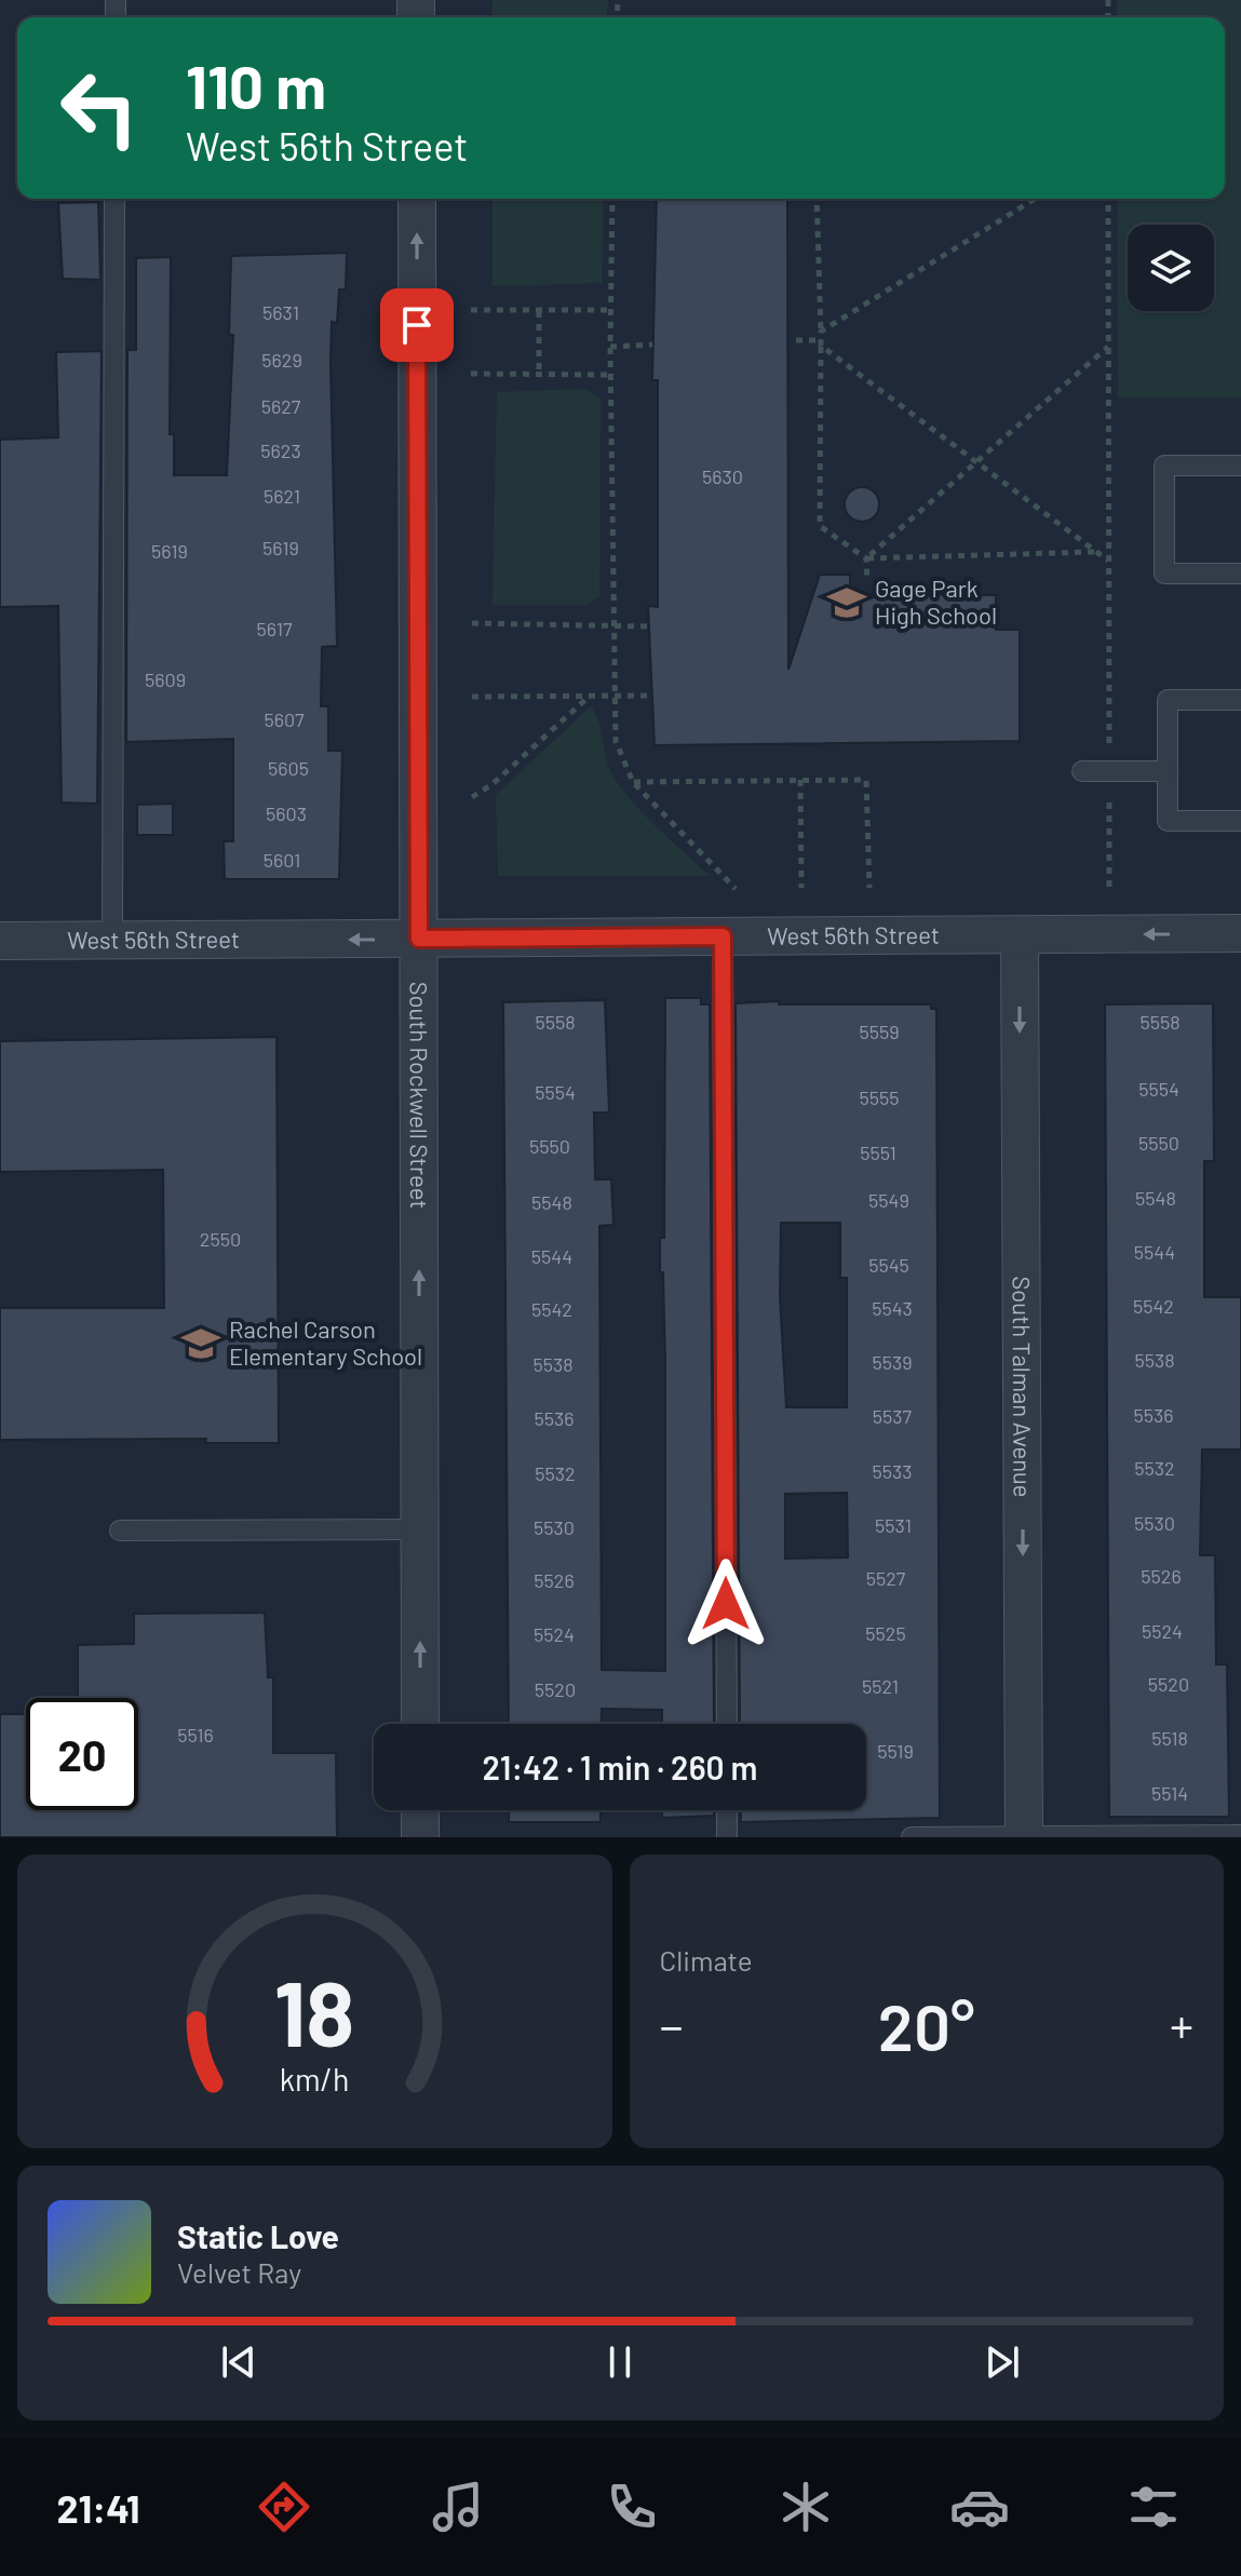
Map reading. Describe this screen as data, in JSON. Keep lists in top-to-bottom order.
{
  "streets": {
    "street": ["West 56th Street", "South Rockwell Street", "South Talman Avenue"]
  },
  "crossings": [
    ["West 56th Street", "South Rockwell Street"],
    ["West 56th Street", "South Talman Avenue"]
  ],
  "one_way": ["West 56th Street", "South Rockwell Street", "South Talman Avenue"],
  "places": {
    "school or university": ["Gage Park High School", "Rachel Carson Elementary School"]
  },
  "house_numbers": [
    "5631",
    "5629",
    "5627",
    "5623",
    "5630",
    "5621",
    "5619",
    "5619",
    "5617",
    "5609",
    "5607",
    "5605",
    "5603",
    "5601",
    "5558",
    "5558",
    "5559",
    "5554",
    "5554",
    "5555",
    "5550",
    "5550",
    "5551",
    "5548",
    "5549",
    "5548",
    "2550",
    "5544",
    "5544",
    "5545",
    "5542",
    "5543",
    "5542",
    "5538",
    "5539",
    "5538",
    "5536",
    "5537",
    "5536",
    "5532",
    "5533",
    "5532",
    "5530",
    "5531",
    "5530",
    "5526",
    "5527",
    "5526",
    "5524",
    "5525",
    "5524",
    "5520",
    "5521",
    "5520",
    "5516",
    "5518",
    "5519",
    "5514"
  ],
  "page": {
    "turn": ["110 m", "West 56th Street"],
    "limit": "20",
    "trip": "21:42 · 1 min · 260 m",
    "tile": "Climate",
    "heat": ["−", "20°", "+"],
    "song": ["Static Love", "Velvet Ray"],
    "tabs": "21:41",
    "gauge": ["18", "km/h"]
  }
}
